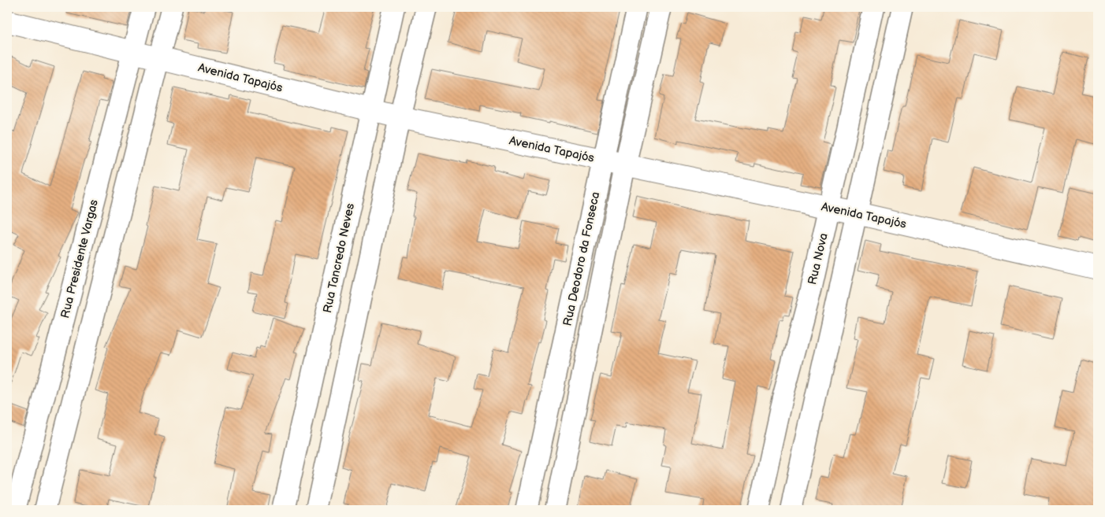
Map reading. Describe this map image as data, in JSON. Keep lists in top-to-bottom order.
{
  "streets": {
    "street": [
      "Avenida Tapajós",
      "Rua Tancredo Neves",
      "Rua Presidente Vargas",
      "Rua Deodoro da Fonseca",
      "Rua Nova"
    ]
  },
  "crossings": [
    ["Avenida Tapajós", "Rua Tancredo Neves"],
    ["Avenida Tapajós", "Rua Presidente Vargas"],
    ["Avenida Tapajós", "Rua Deodoro da Fonseca"],
    ["Avenida Tapajós", "Rua Nova"]
  ]
}
